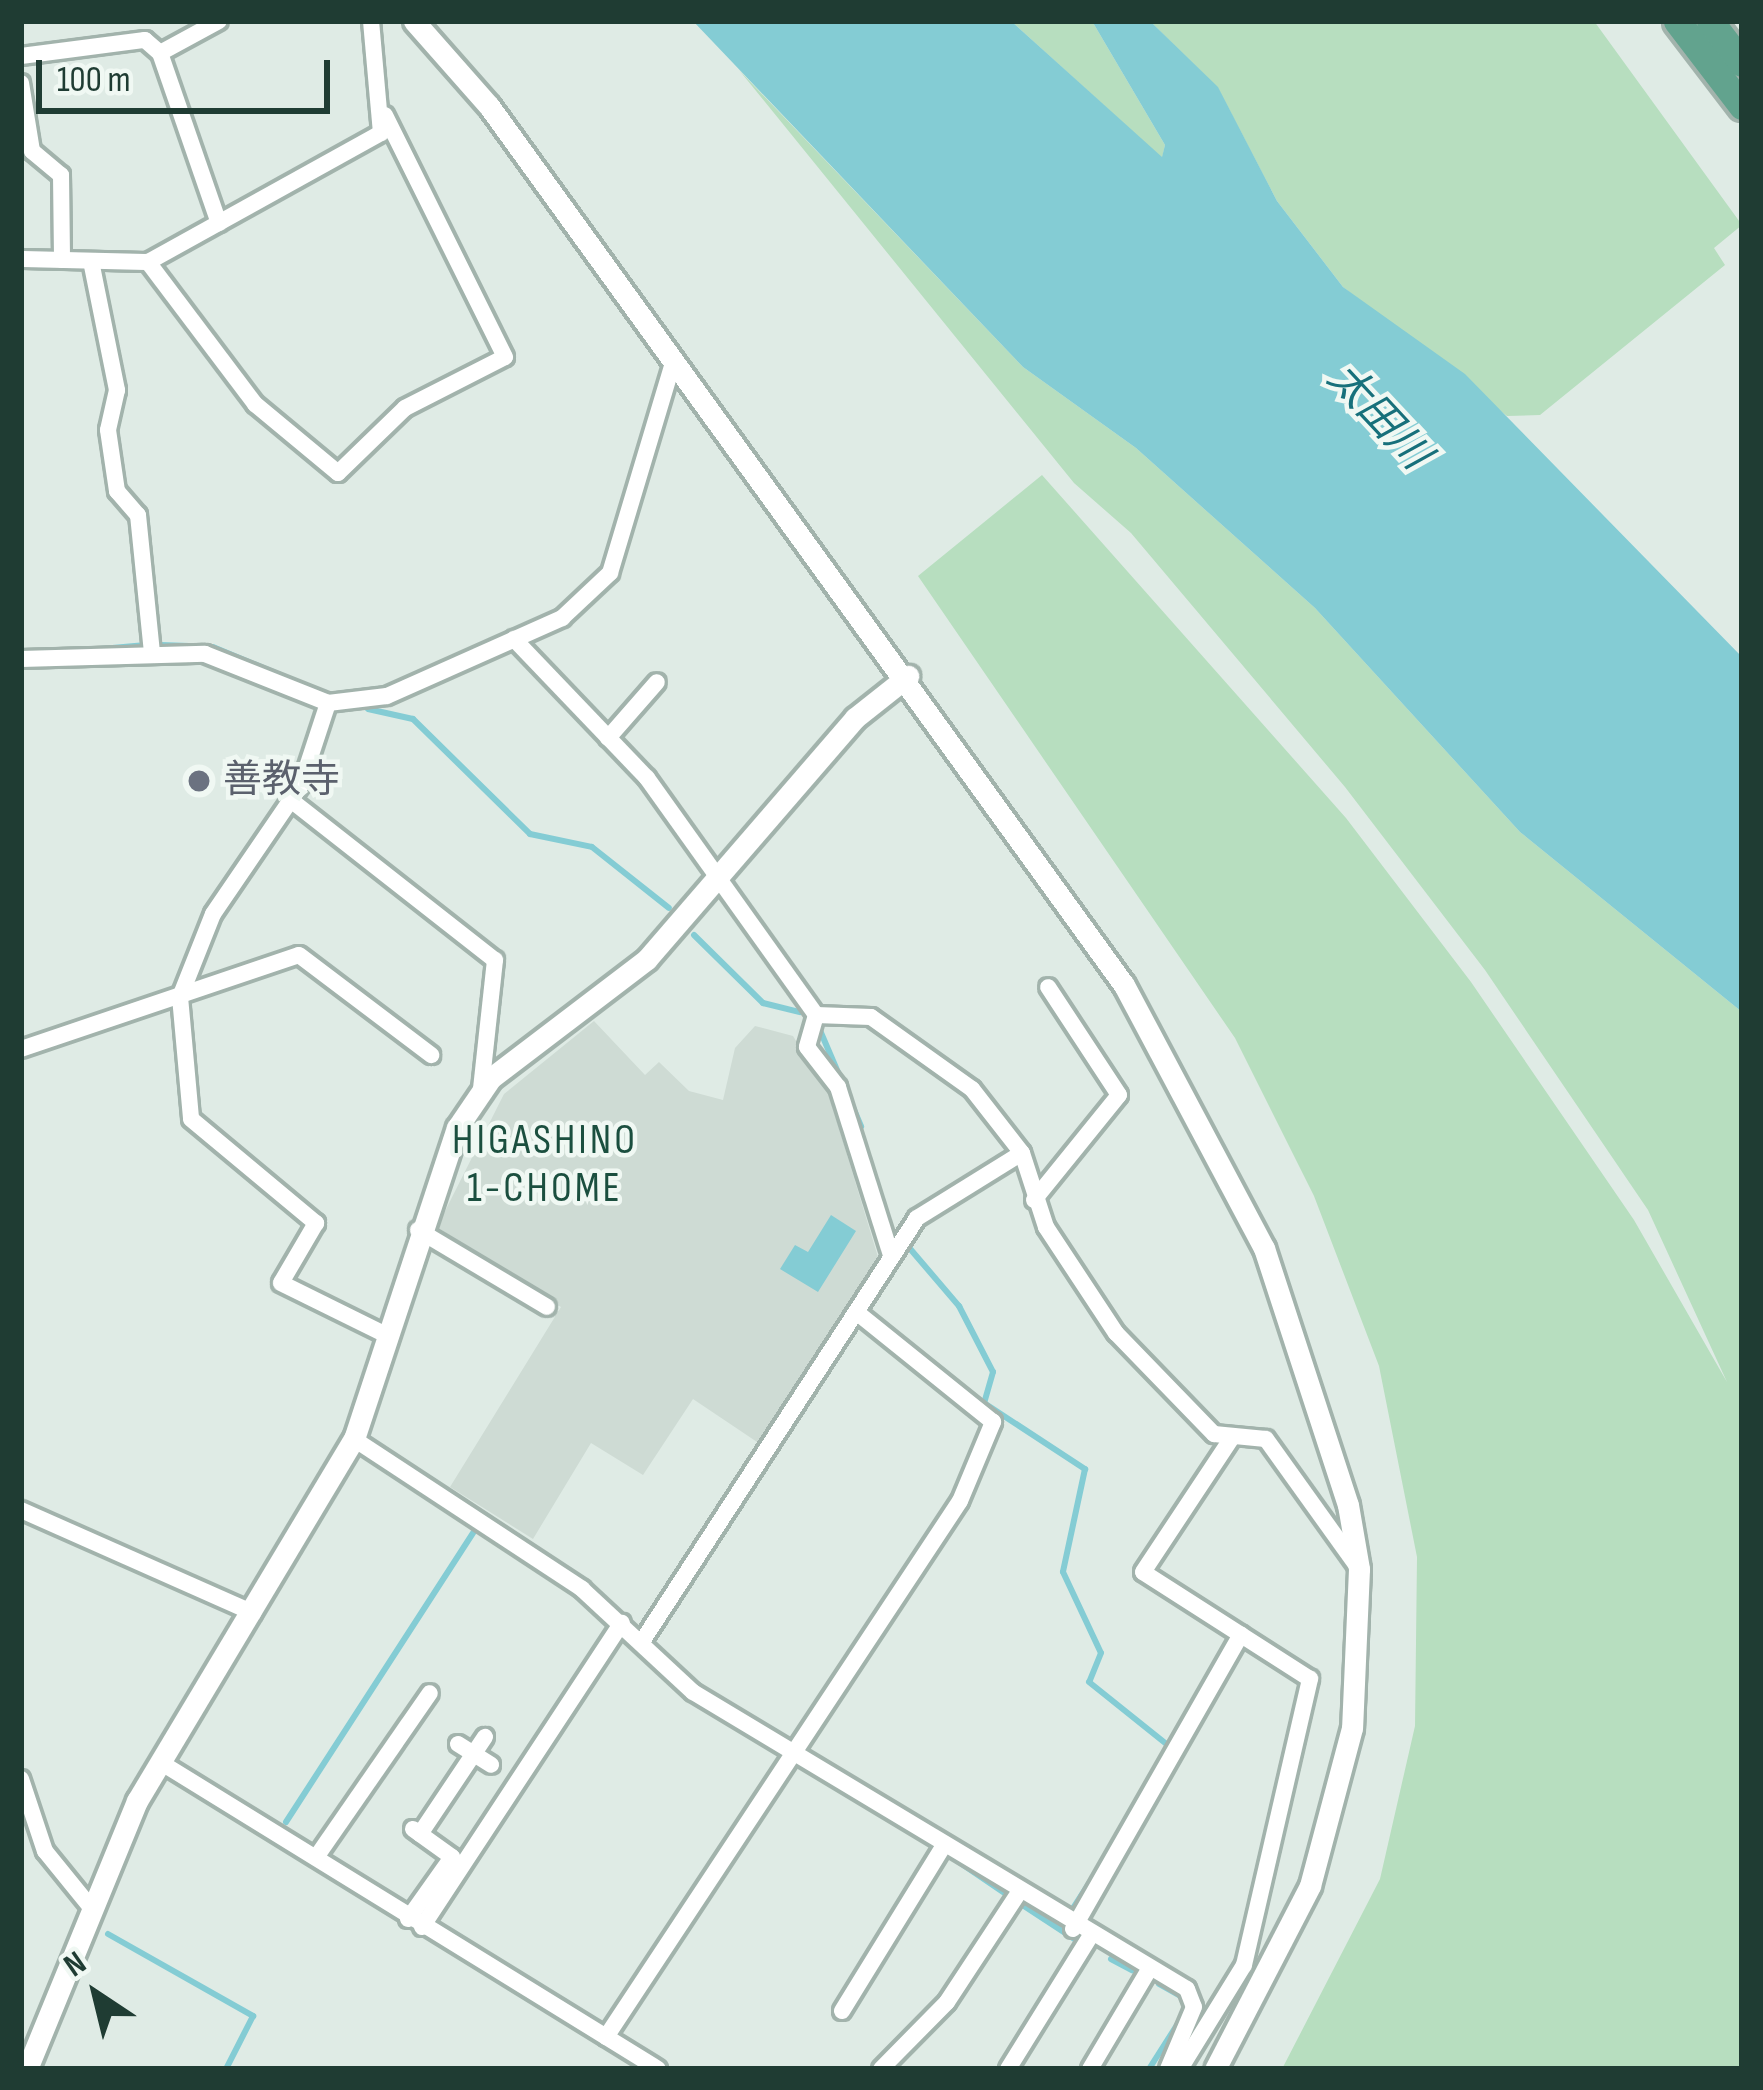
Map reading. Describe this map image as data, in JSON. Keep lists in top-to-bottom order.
{
  "districts": ["HIGASHINO 1-CHOME"],
  "water": ["太田川"],
  "places": ["善教寺"],
  "scale_bar": "100 m",
  "north": "top left"
}
